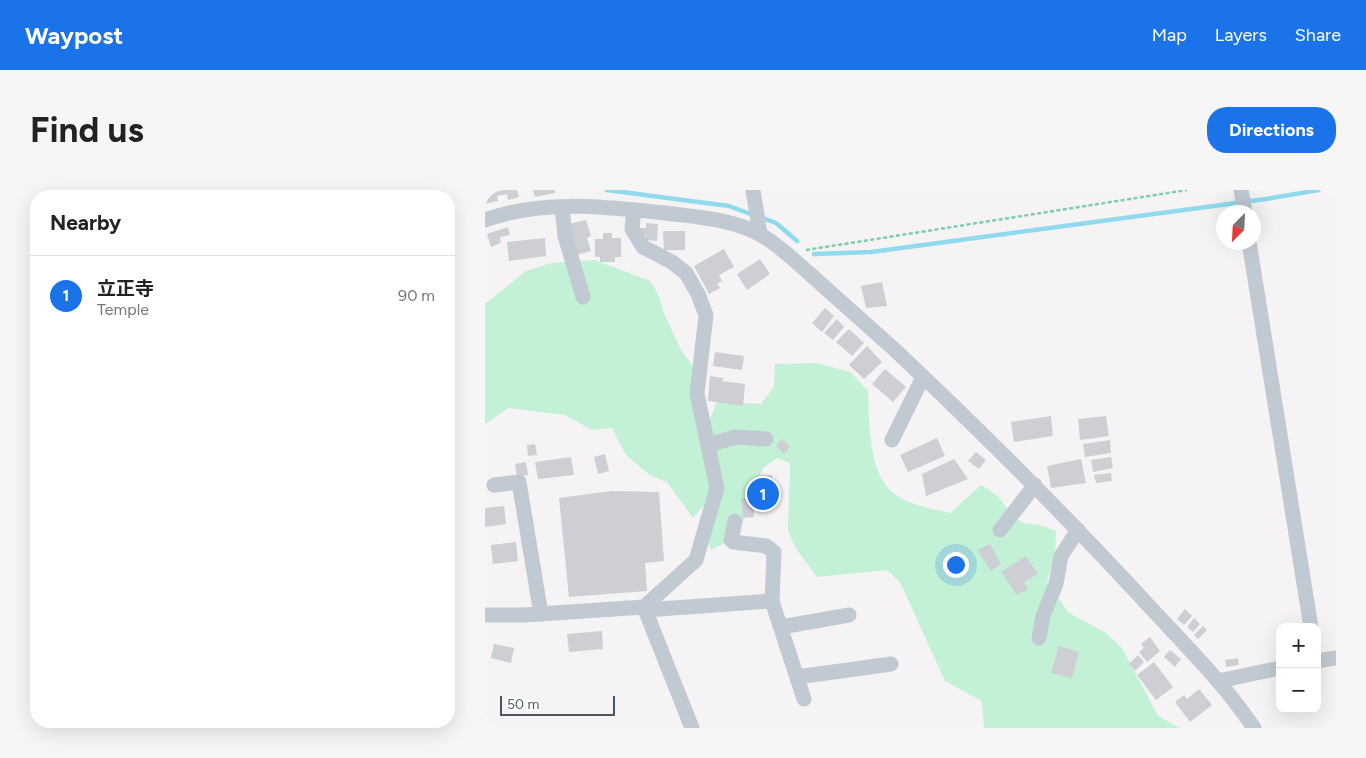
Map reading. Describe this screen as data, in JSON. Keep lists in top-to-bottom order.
{
  "scale_bar": "50 m",
  "north": "bottom left",
  "page": {
    "header": "Waypost",
    "nav": ["Map", "Layers", "Share"],
    "buttons": "Directions",
    "title": "Find us",
    "heading": "Nearby",
    "list": [
      {
        "mark": "1",
        "name": "立正寺",
        "note": "Temple",
        "value": "90 m"
      }
    ],
    "pins": "1",
    "map_buttons": ["+", "−"],
    "scale": "50 m"
  }
}
